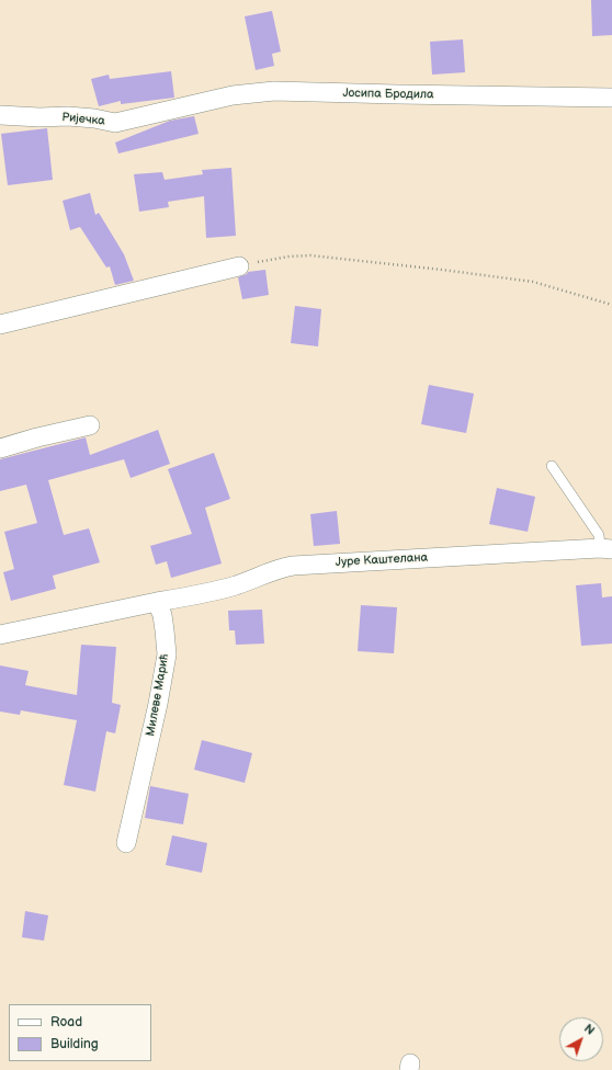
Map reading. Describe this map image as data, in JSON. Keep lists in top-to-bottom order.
{
  "streets": {
    "street": [
      "Јосипа Бродила",
      "Ријечка",
      "Јуре Каштелана",
      "Милеве Марић"
    ]
  },
  "crossings": [
    ["Јосипа Бродила", "Ријечка"],
    ["Јуре Каштелана", "Милеве Марић"]
  ],
  "legend": ["Road", "Building"],
  "north": "top right"
}
